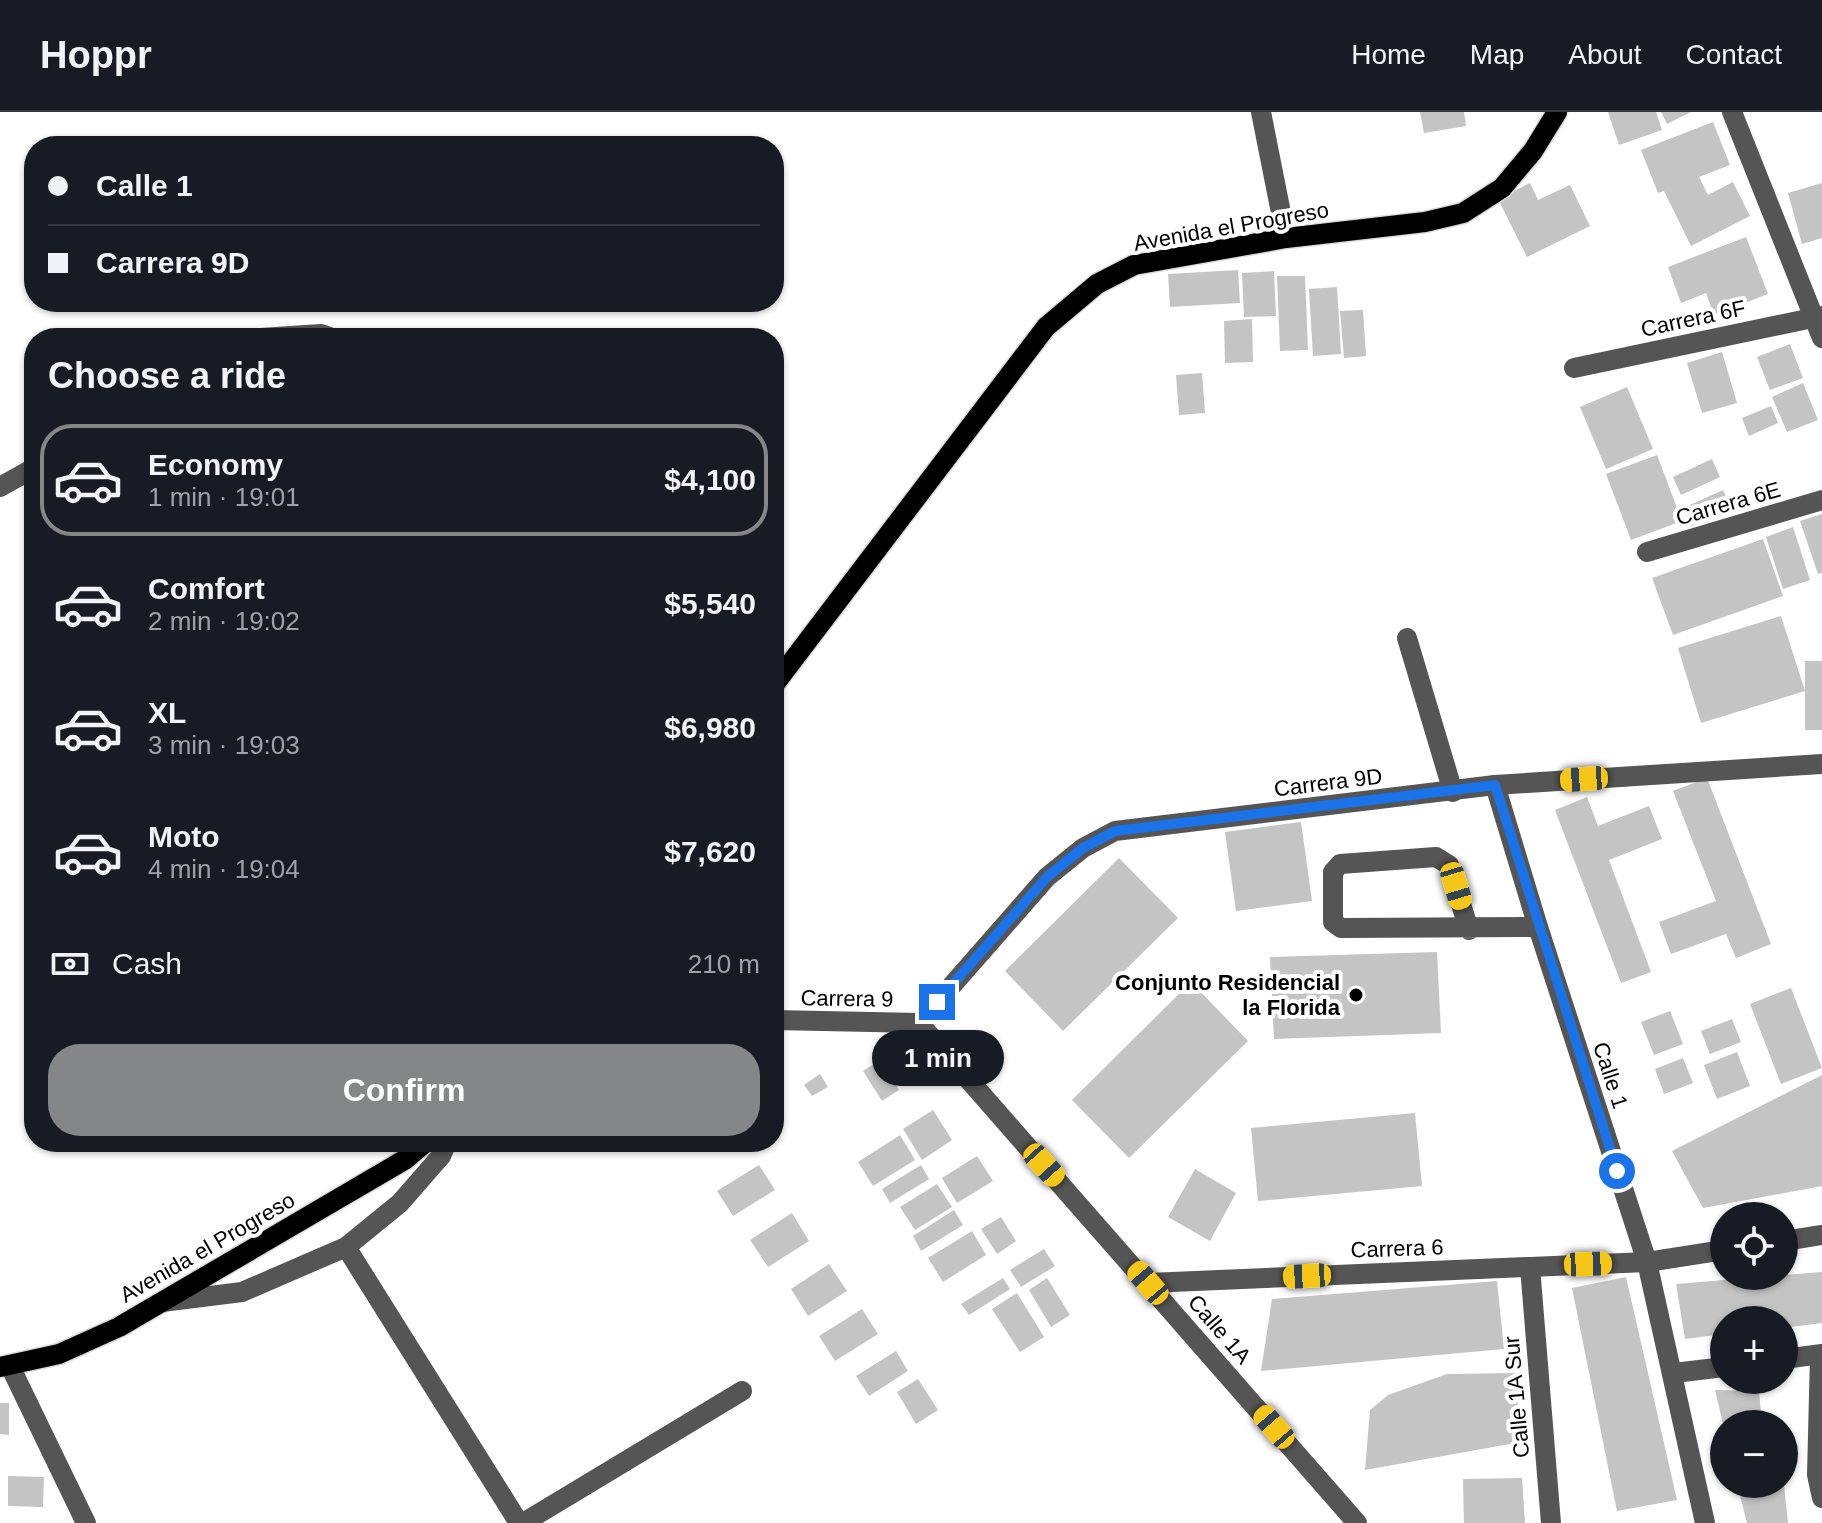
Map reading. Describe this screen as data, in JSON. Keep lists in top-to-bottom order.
{
  "streets": {
    "main road": ["Avenida el Progreso"],
    "street": [
      "Carrera 6F",
      "Carrera 6E",
      "Carrera 9D",
      "Carrera 9",
      "Calle 1",
      "Carrera 6",
      "Calle 1A",
      "Calle 1A Sur"
    ]
  },
  "crossings": [
    ["Carrera 9D", "Carrera 9"],
    ["Carrera 9D", "Calle 1"],
    ["Carrera 9D", "Calle 1A"],
    ["Carrera 9", "Calle 1A"],
    ["Calle 1", "Carrera 6"],
    ["Carrera 6", "Calle 1A"],
    ["Carrera 6", "Calle 1A Sur"]
  ],
  "places": ["Conjunto Residencial la Florida"],
  "page": {
    "header": "Hoppr",
    "nav": [
      "Home",
      "Map",
      "About",
      "Contact"
    ],
    "banner": ["Calle 1", "Carrera 9D"],
    "heading": "Choose a ride",
    "list": [
      {
        "name": "Economy",
        "note": "1 min · 19:01",
        "value": "$4,100"
      },
      {
        "name": "Comfort",
        "note": "2 min · 19:02",
        "value": "$5,540"
      },
      {
        "name": "XL",
        "note": "3 min · 19:03",
        "value": "$6,980"
      },
      {
        "name": "Moto",
        "note": "4 min · 19:04",
        "value": "$7,620"
      }
    ],
    "pay": ["Cash", "210 m"],
    "buttons": "Confirm",
    "bubble": "1 min",
    "map_buttons": ["+", "−"]
  }
}
